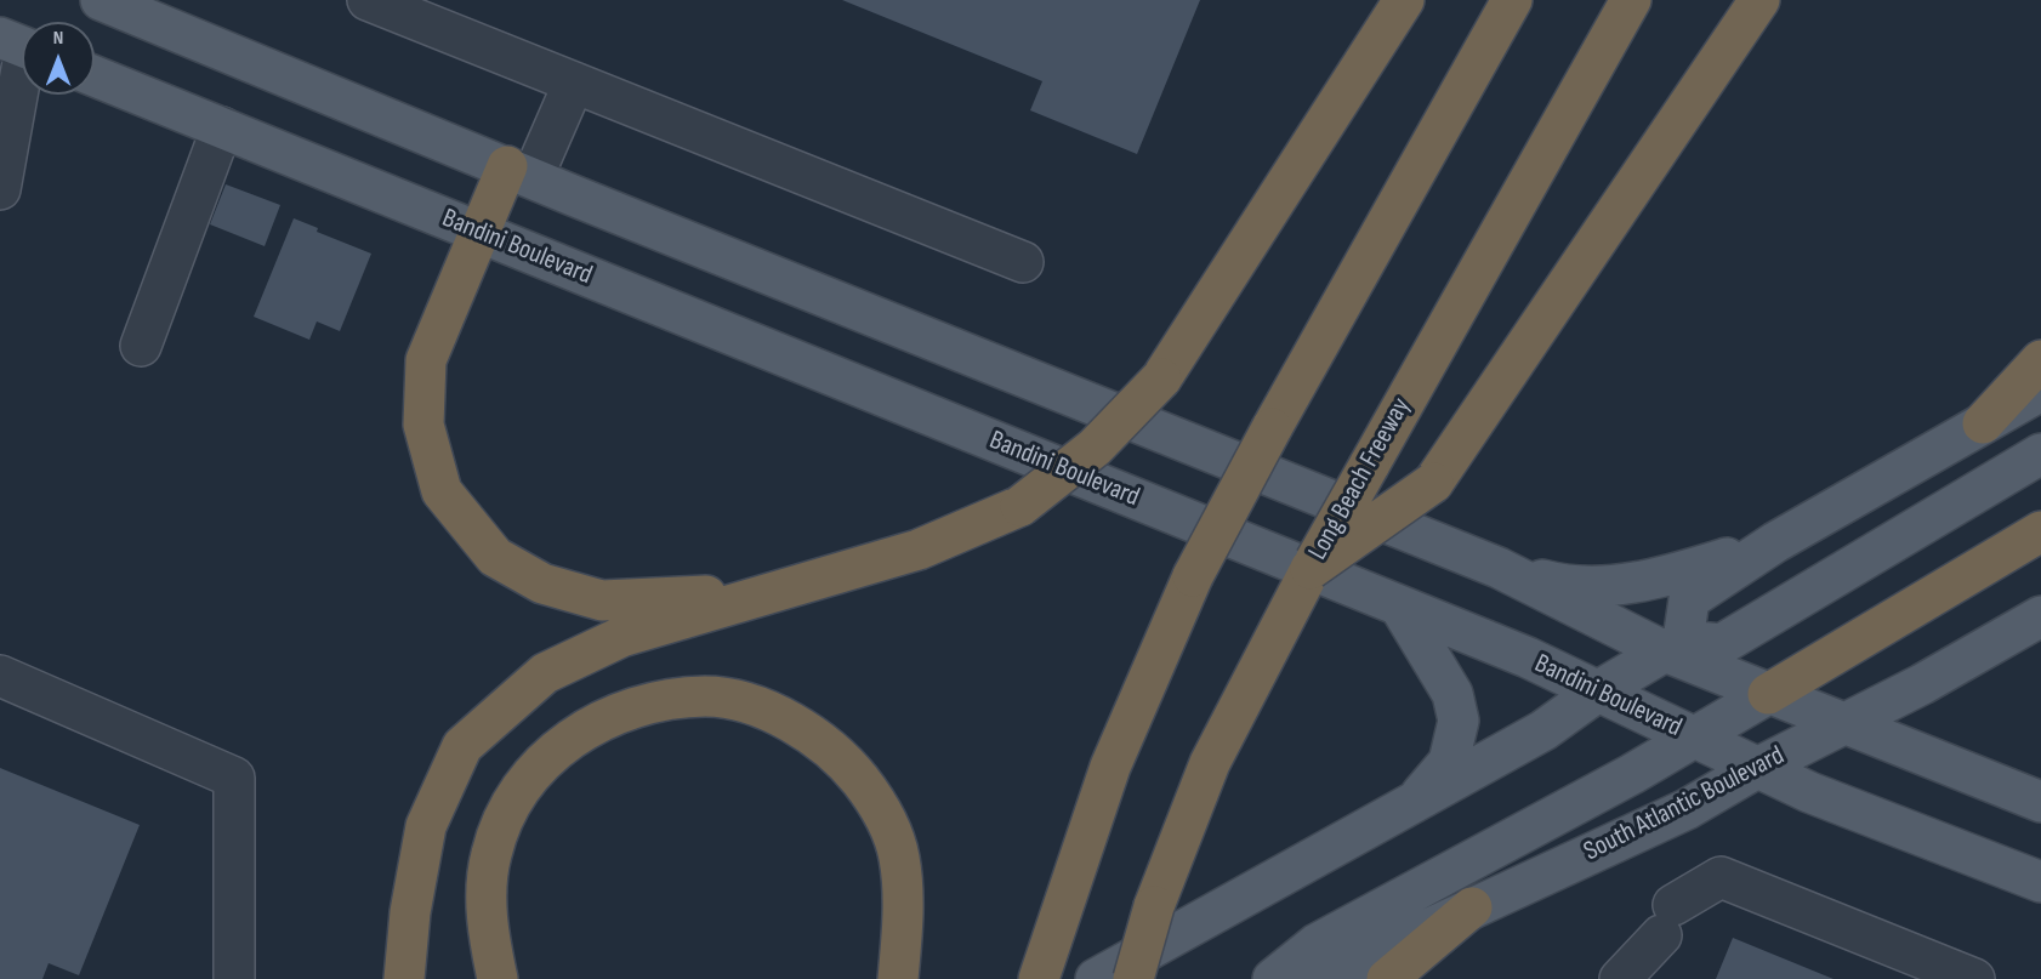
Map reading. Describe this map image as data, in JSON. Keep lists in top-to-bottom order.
{
  "streets": {
    "highway": ["Long Beach Freeway"],
    "main road": ["Bandini Boulevard", "South Atlantic Boulevard"]
  },
  "crossings": [
    ["Bandini Boulevard", "South Atlantic Boulevard"]
  ],
  "north": "top"
}
